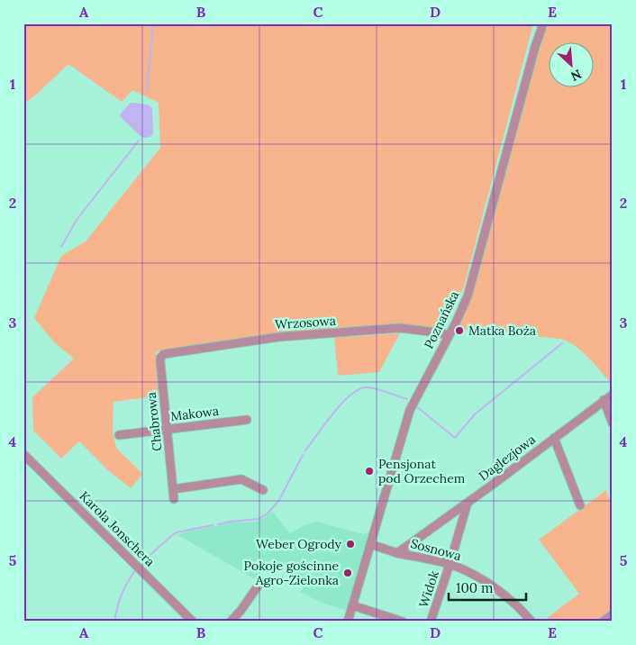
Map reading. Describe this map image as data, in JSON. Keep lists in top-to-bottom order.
{
  "streets": {
    "street": [
      "Poznańska",
      "Wrzosowa",
      "Makowa",
      "Chabrowa",
      "Daglezjowa",
      "Karola Jonschera",
      "Sosnowa",
      "Widok"
    ]
  },
  "crossings": [
    ["Poznańska", "Wrzosowa"],
    ["Poznańska", "Sosnowa"],
    ["Wrzosowa", "Chabrowa"],
    ["Makowa", "Chabrowa"],
    ["Daglezjowa", "Sosnowa"],
    ["Sosnowa", "Widok"]
  ],
  "places": [
    "Matka Boża",
    "Pensjonat pod Orzechem",
    "Weber Ogrody",
    "Pokoje gościnne Agro-Zielonka"
  ],
  "scale_bar": "100 m",
  "north": "bottom right",
  "grid": {
    "columns": [
      "A",
      "B",
      "C",
      "D",
      "E"
    ],
    "rows": [
      "1",
      "2",
      "3",
      "4",
      "5"
    ]
  }
}
